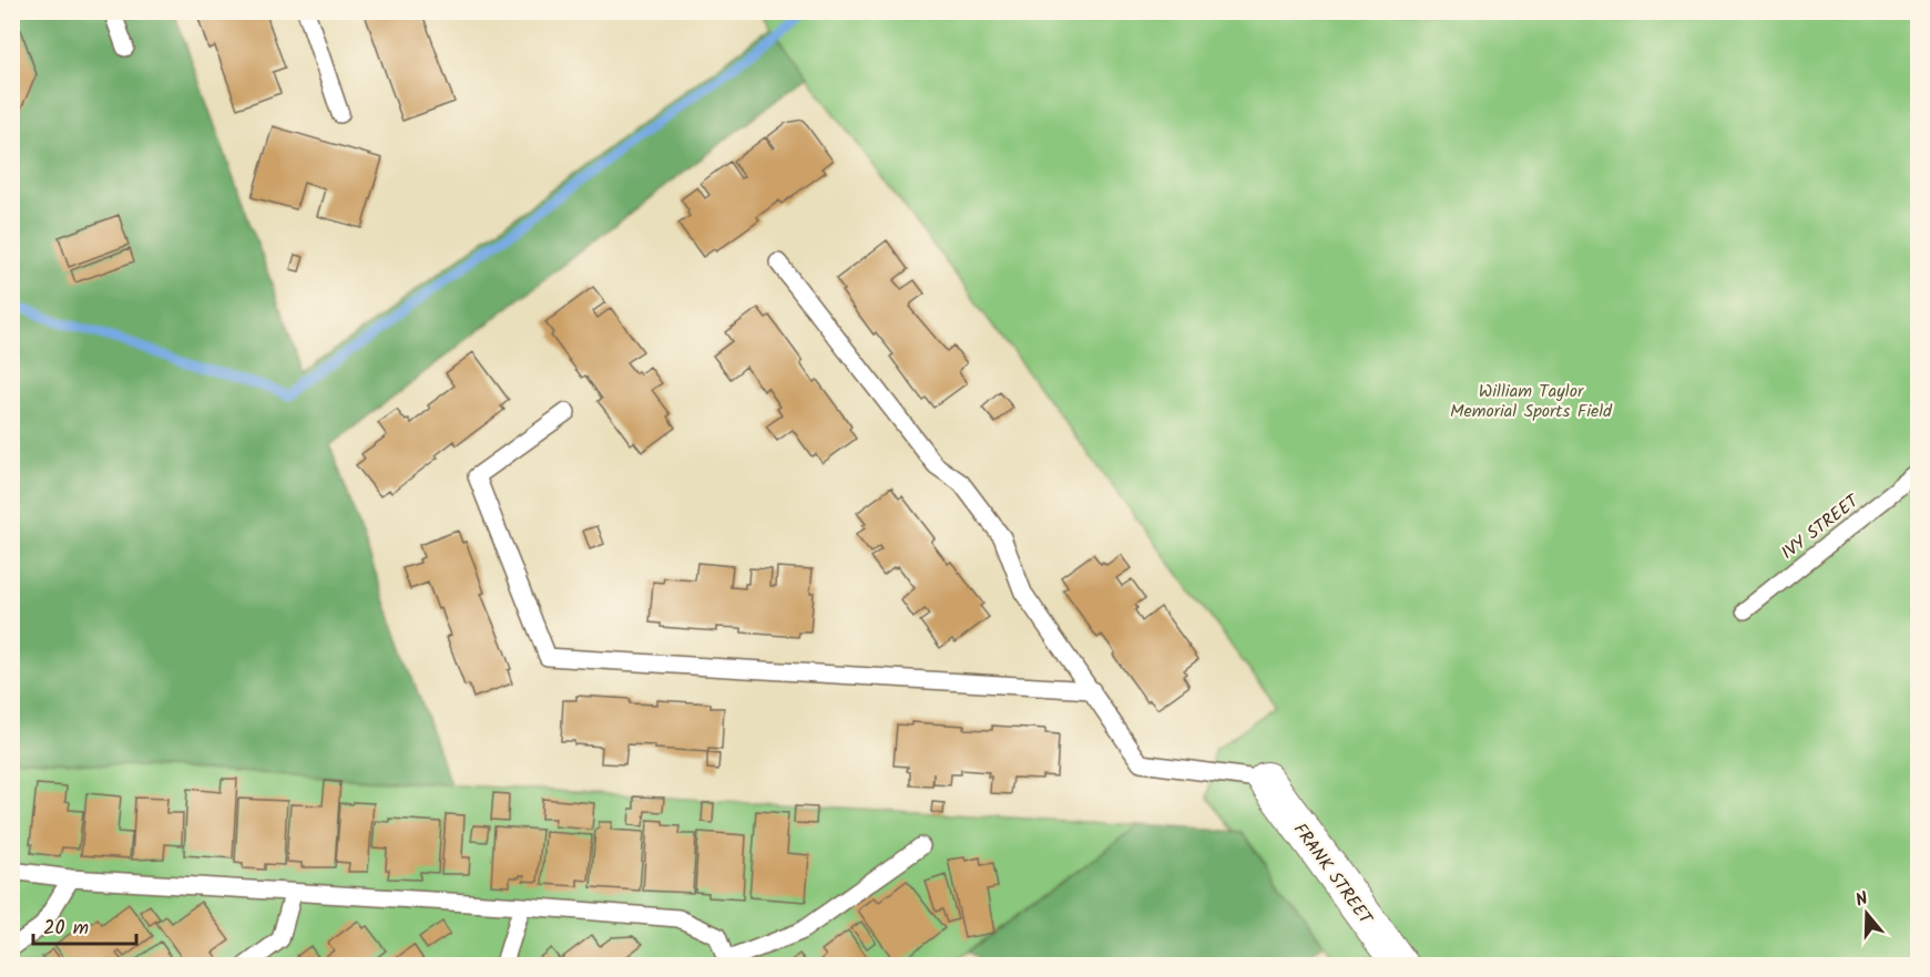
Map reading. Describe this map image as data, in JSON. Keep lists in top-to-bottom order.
{
  "streets": {
    "street": ["FRANK STREET"],
    "lane": ["IVY STREET"]
  },
  "parks": ["William Taylor Memorial Sports Field"],
  "scale_bar": "20 m",
  "north": "top"
}
